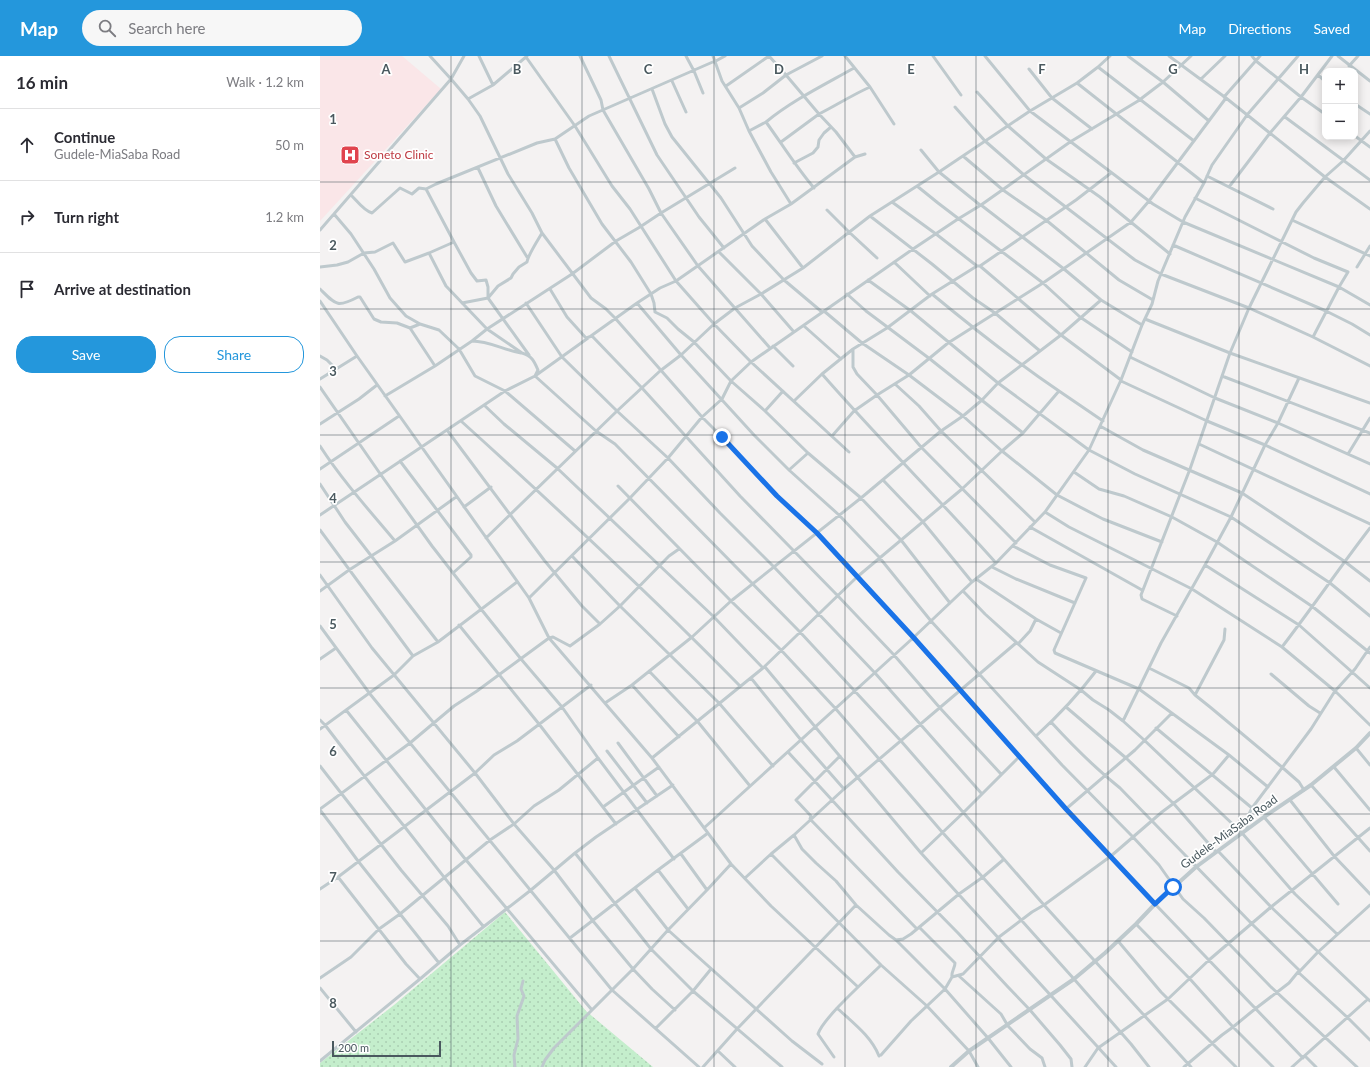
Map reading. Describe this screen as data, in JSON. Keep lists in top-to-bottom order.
{
  "streets": {
    "street": ["Gudele-MiaSaba Road"]
  },
  "places": {
    "hospital": ["Soneto Clinic"]
  },
  "scale_bar": "200 m",
  "page": {
    "header": "Map",
    "search": "Search here",
    "nav": ["Map", "Directions", "Saved"],
    "heading": ["16 min", "Walk · 1.2 km"],
    "map_buttons": ["+", "−"],
    "list": [
      ["Continue", "Gudele-MiaSaba Road", "50 m"],
      ["Turn right", "1.2 km"],
      "Arrive at destination"
    ],
    "buttons": ["Save", "Share"],
    "scale": "200 m"
  },
  "grid": {
    "columns": [
      "A",
      "B",
      "C",
      "D",
      "E",
      "F",
      "G",
      "H"
    ],
    "rows": [
      "1",
      "2",
      "3",
      "4",
      "5",
      "6",
      "7",
      "8"
    ]
  }
}
